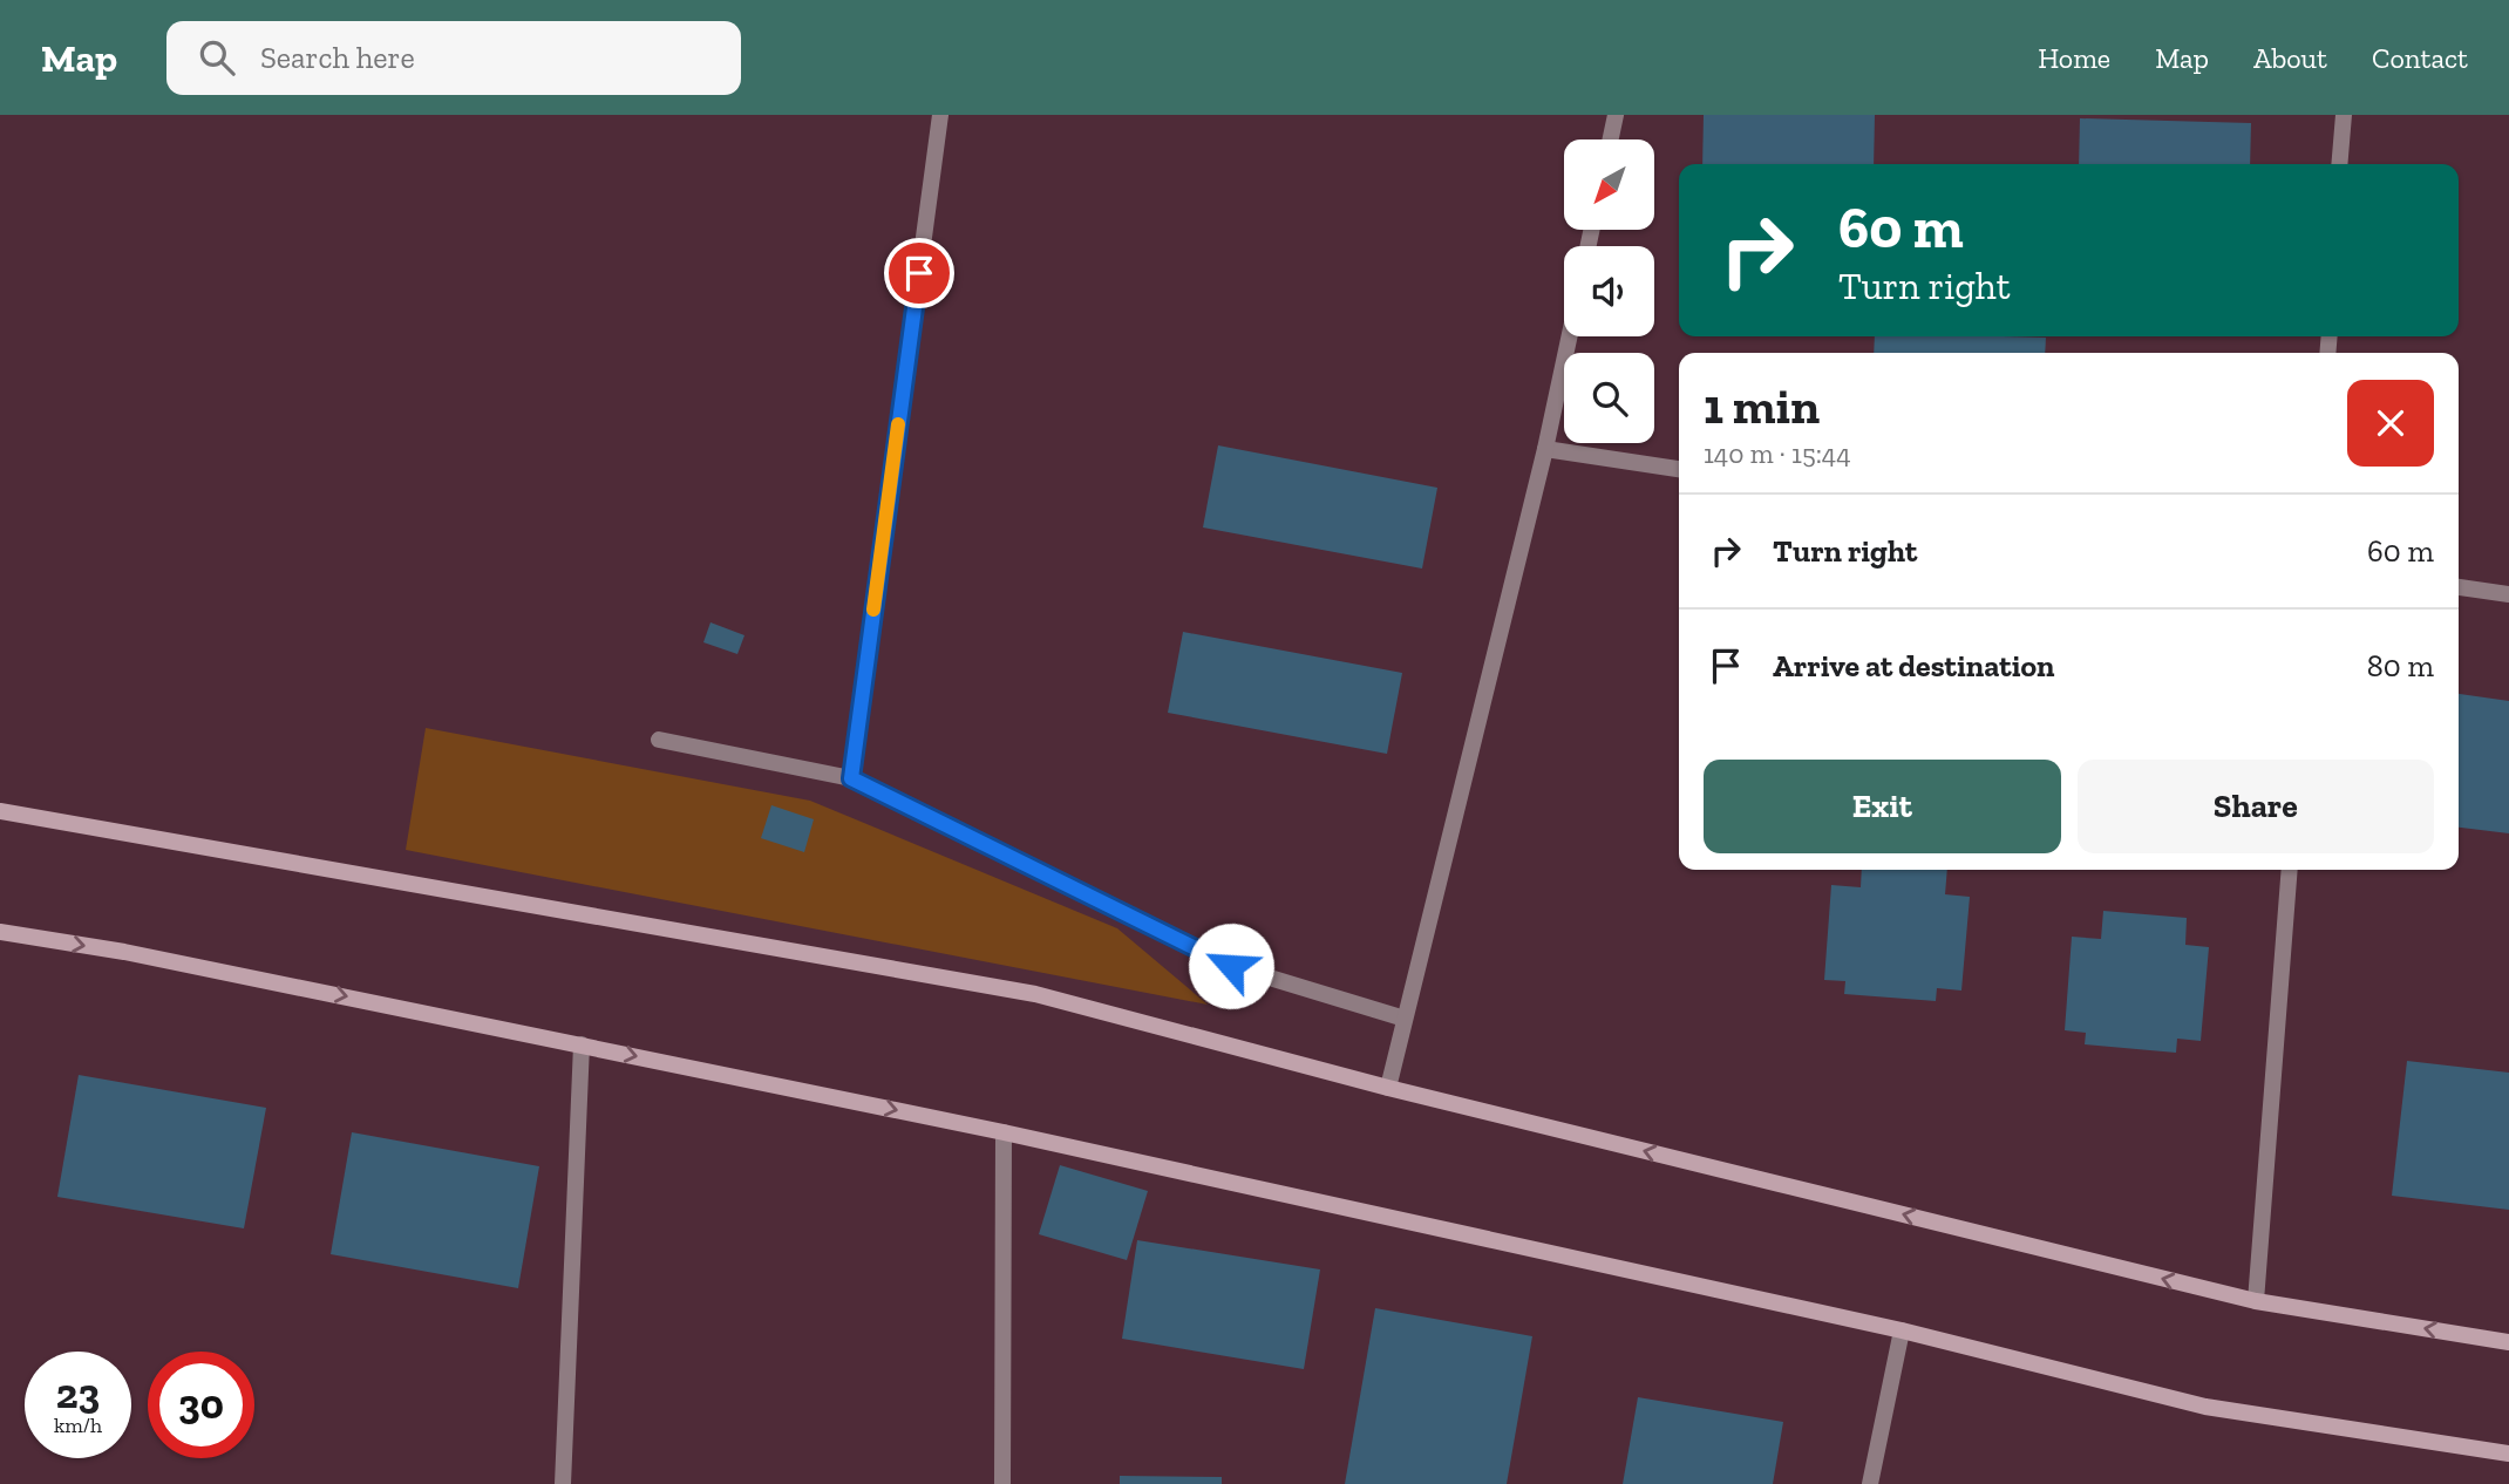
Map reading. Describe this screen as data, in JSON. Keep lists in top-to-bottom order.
{
  "north": "bottom left",
  "page": {
    "header": "Map",
    "search": "Search here",
    "nav": [
      "Home",
      "Map",
      "About",
      "Contact"
    ],
    "turn": ["60 m", "Turn right"],
    "heading": ["1 min", "140 m · 15:44"],
    "list": [
      {
        "name": "Turn right",
        "value": "60 m"
      },
      {
        "name": "Arrive at destination",
        "value": "80 m"
      }
    ],
    "buttons": ["Exit", "Share"],
    "speed": "23 km/h",
    "limit": "30"
  }
}
